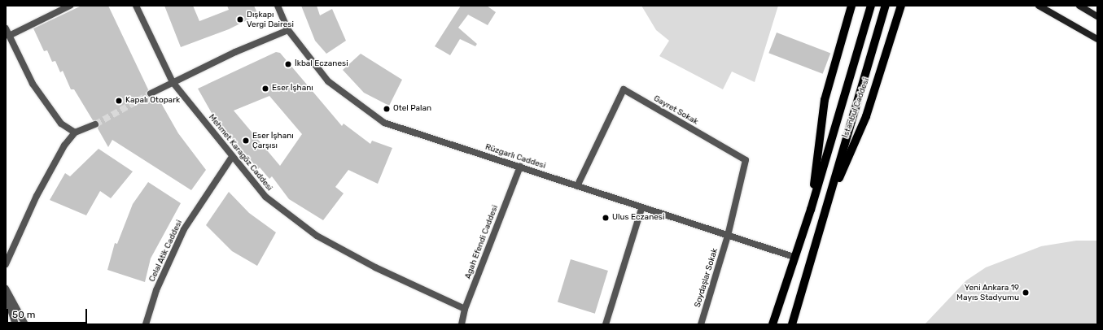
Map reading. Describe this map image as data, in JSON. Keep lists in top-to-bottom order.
{
  "streets": {
    "main road": ["İstanbul Caddesi"],
    "street": [
      "Gayret Sokak",
      "Mehmet Karagöz Caddesi",
      "Rüzgarlı Caddesi",
      "Agah Efendi Caddesi",
      "Celal Atik Caddesi",
      "Soydaşlar Sokak"
    ]
  },
  "crossings": [
    ["İstanbul Caddesi", "Rüzgarlı Caddesi"],
    ["Gayret Sokak", "Rüzgarlı Caddesi"],
    ["Gayret Sokak", "Soydaşlar Sokak"],
    ["Mehmet Karagöz Caddesi", "Agah Efendi Caddesi"],
    ["Mehmet Karagöz Caddesi", "Celal Atik Caddesi"],
    ["Rüzgarlı Caddesi", "Agah Efendi Caddesi"],
    ["Rüzgarlı Caddesi", "Soydaşlar Sokak"]
  ],
  "places": [
    "Dışkapı Vergi Dairesi",
    "İkbal Eczanesi",
    "Eser İşhanı",
    "Kapalı Otopark",
    "Otel Palan",
    "Eser İşhanı Çarşısı",
    "Ulus Eczanesi",
    "Yeni Ankara 19 Mayıs Stadyumu"
  ],
  "scale_bar": "50 m"
}
